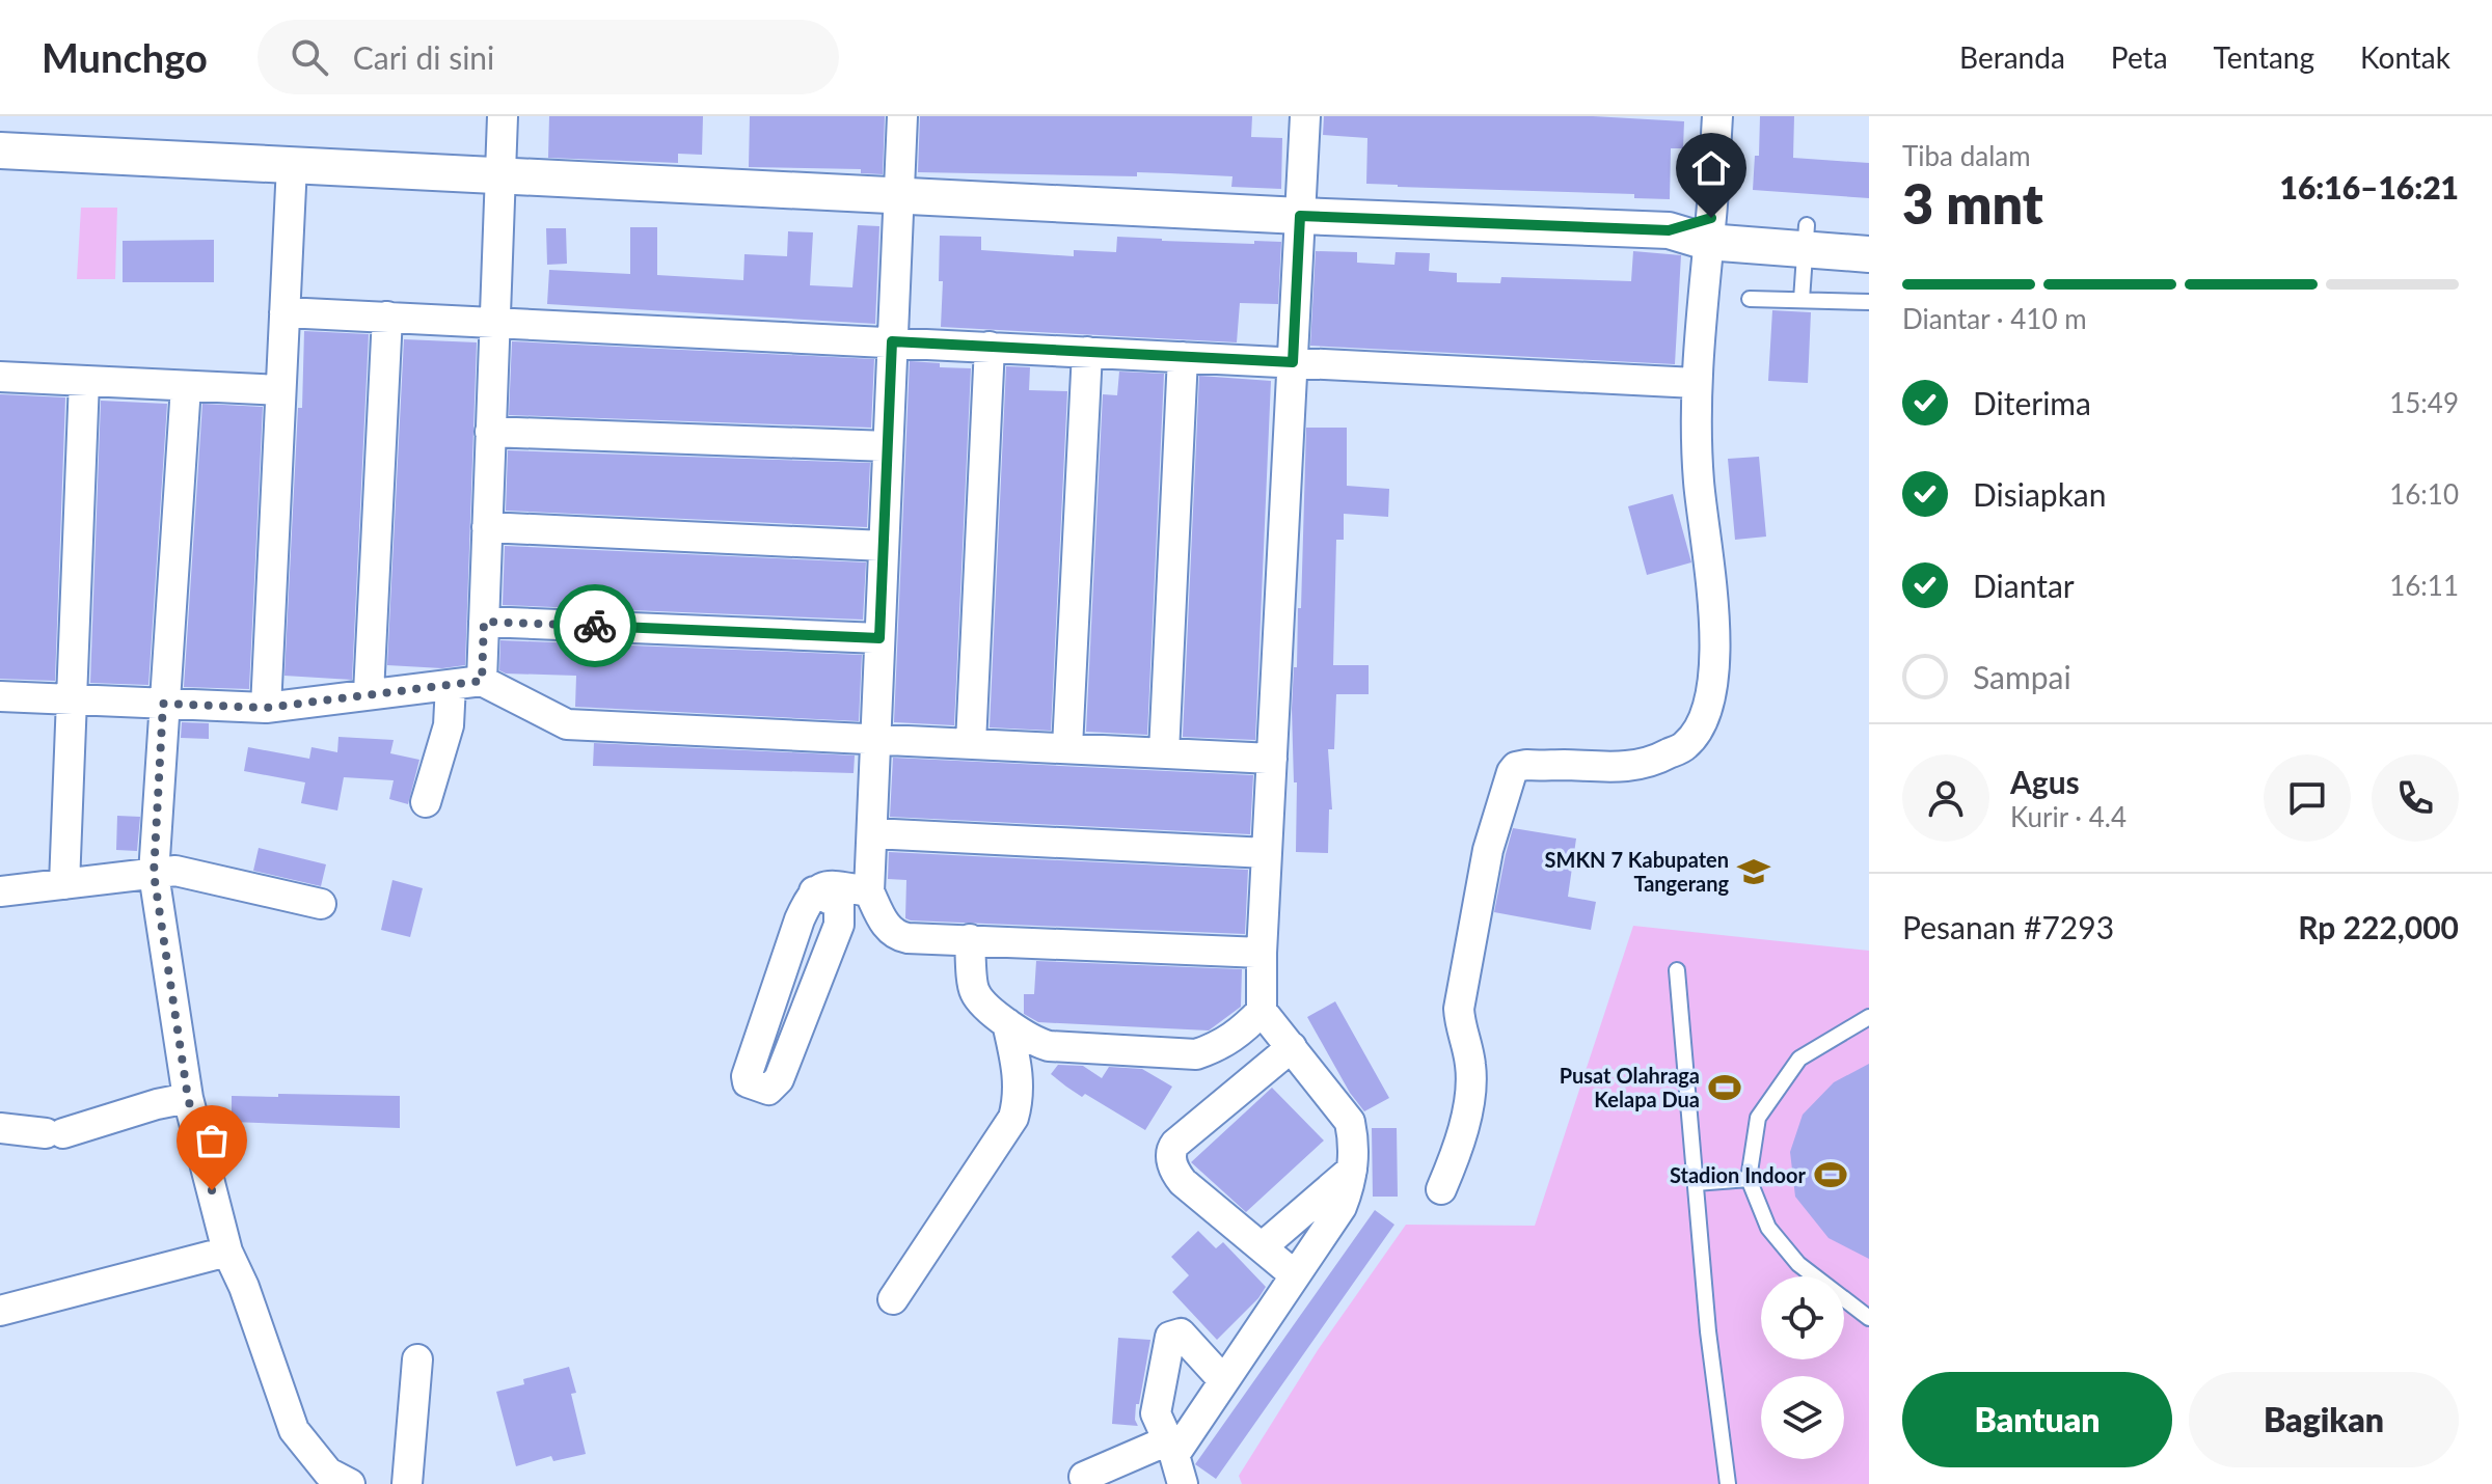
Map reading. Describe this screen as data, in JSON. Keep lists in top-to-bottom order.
{
  "places": {
    "school or university": ["SMKN 7 Kabupaten Tangerang"],
    "sports": ["Pusat Olahraga Kelapa Dua", "Stadion Indoor"]
  },
  "page": {
    "header": "Munchgo",
    "search": "Cari di sini",
    "nav": [
      "Beranda",
      "Peta",
      "Tentang",
      "Kontak"
    ],
    "heading": ["3 mnt", "Tiba dalam", "16:16–16:21"],
    "panel": [
      "Agus",
      "Kurir · 4.4",
      "Pesanan #7293",
      "Rp 222,000"
    ],
    "bar": "Diantar · 410 m",
    "list": [
      ["Diterima", "15:49"],
      ["Disiapkan", "16:10"],
      ["Diantar", "16:11"],
      "Sampai"
    ],
    "buttons": ["Bantuan", "Bagikan"]
  }
}
